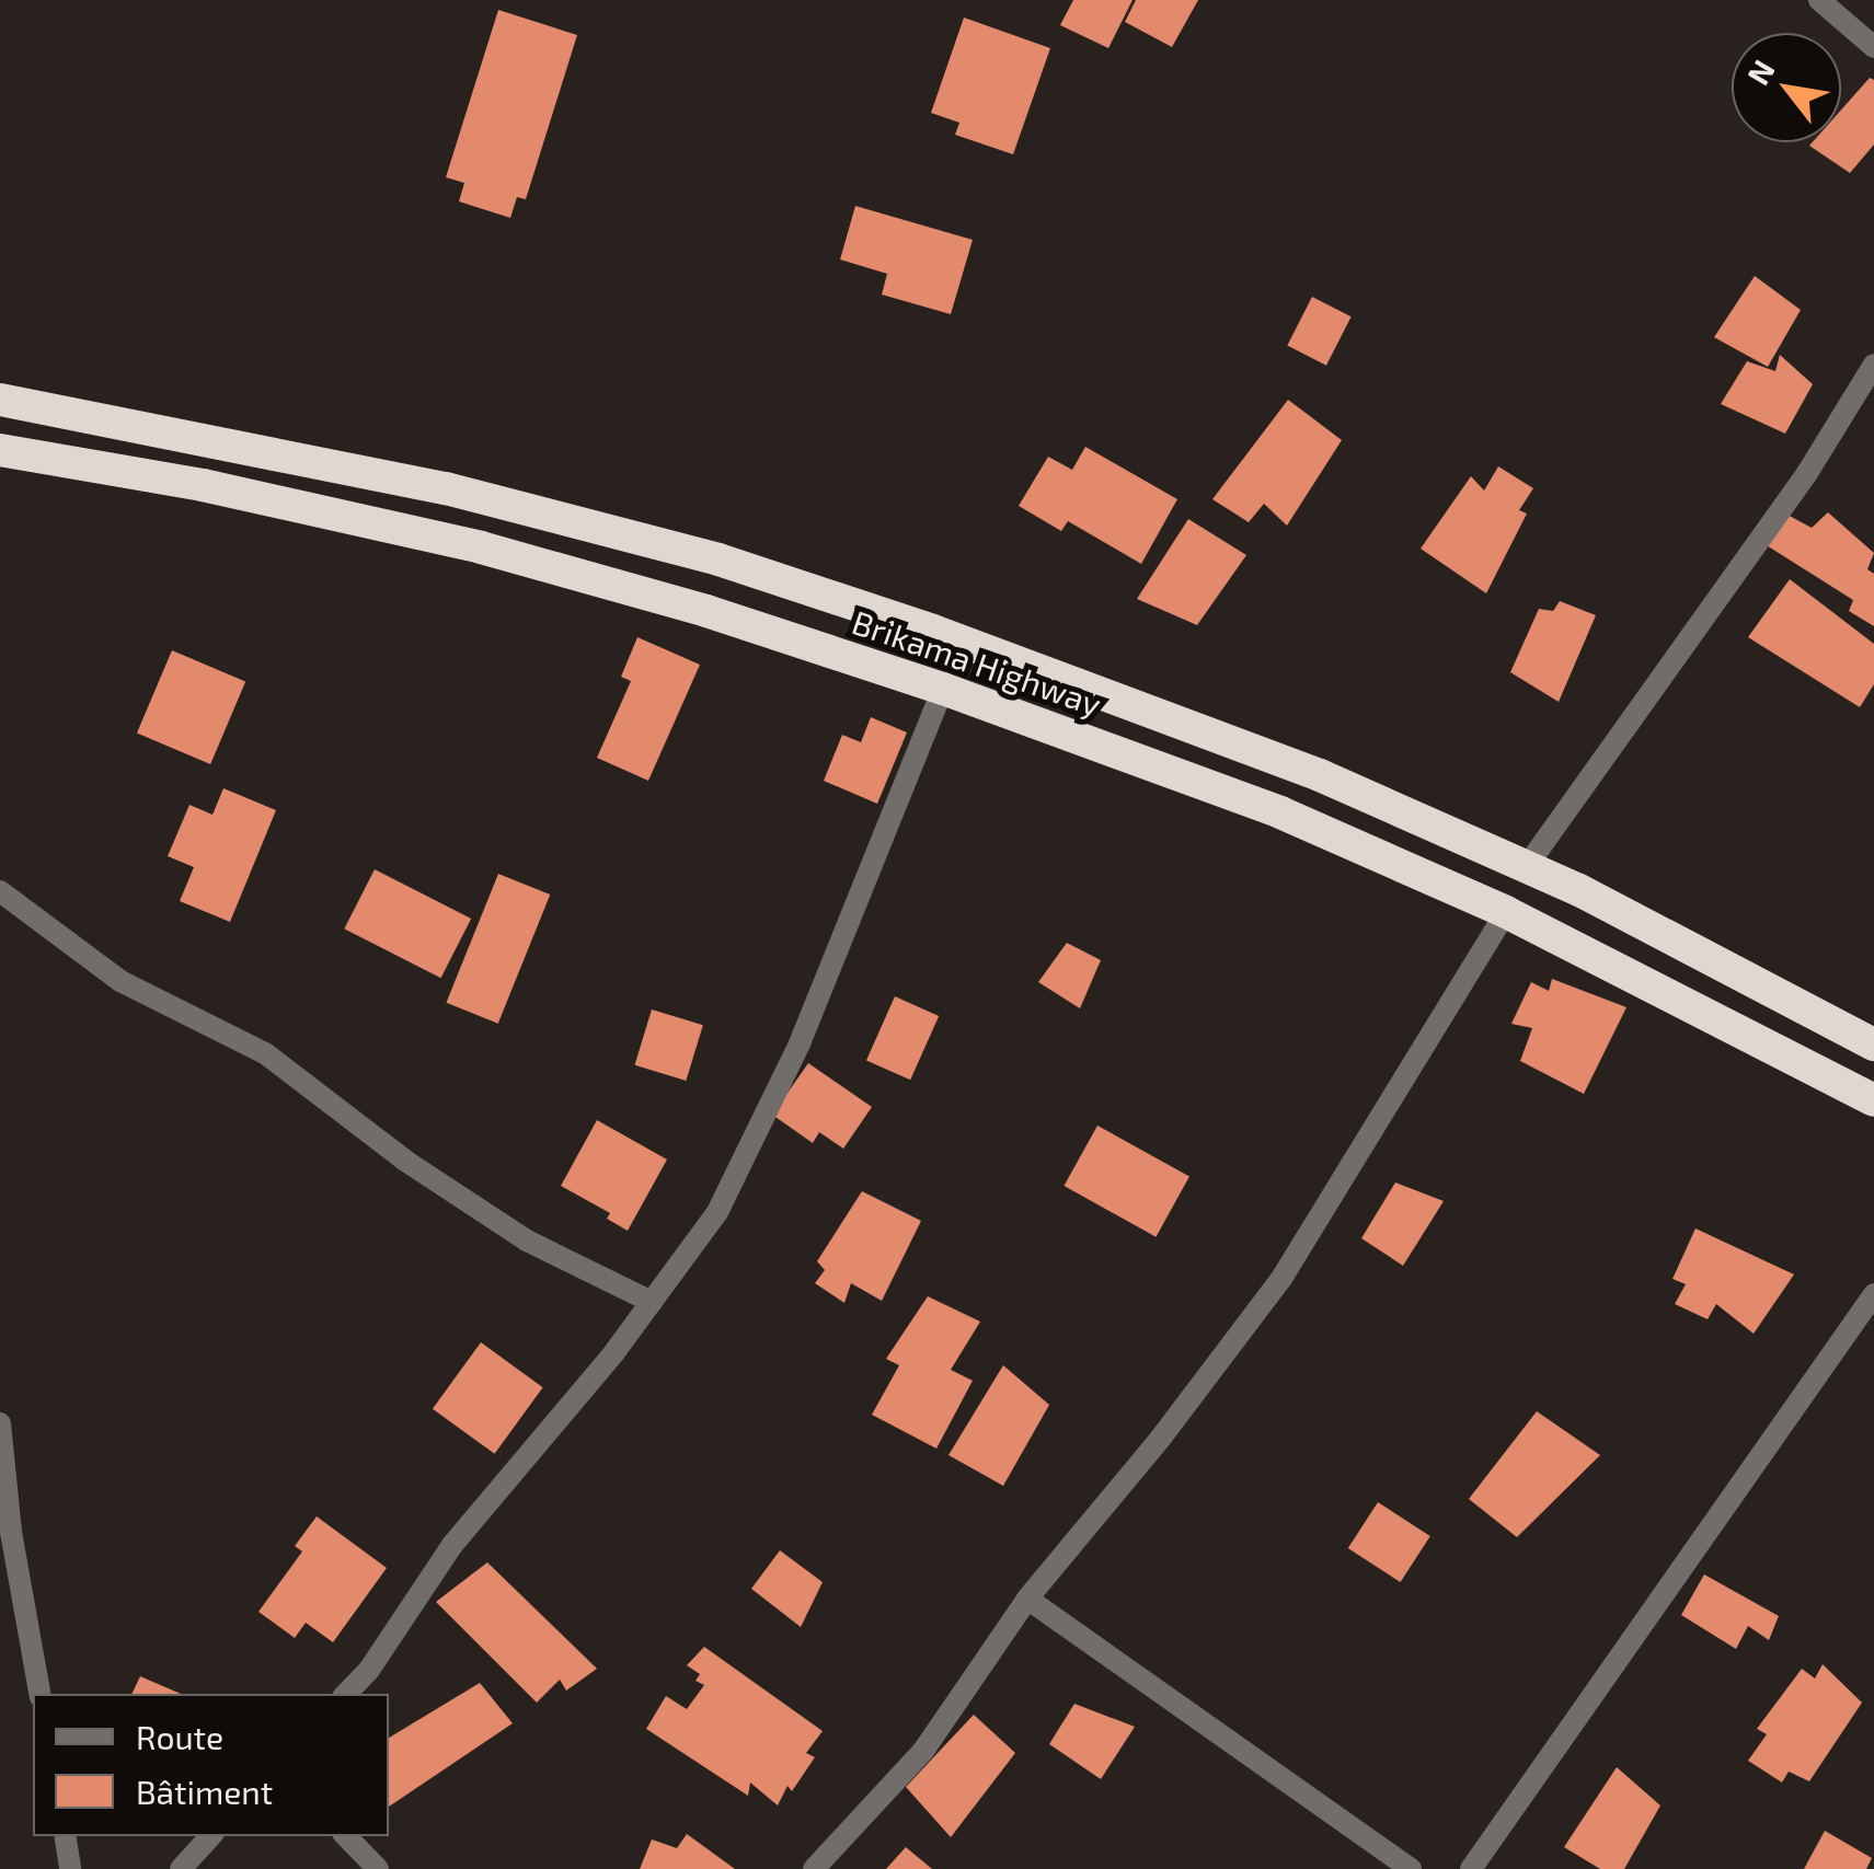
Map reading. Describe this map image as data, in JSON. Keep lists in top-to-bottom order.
{
  "streets": {
    "highway": ["Brikama Highway"]
  },
  "legend": ["Route", "Bâtiment"],
  "north": "top left"
}
